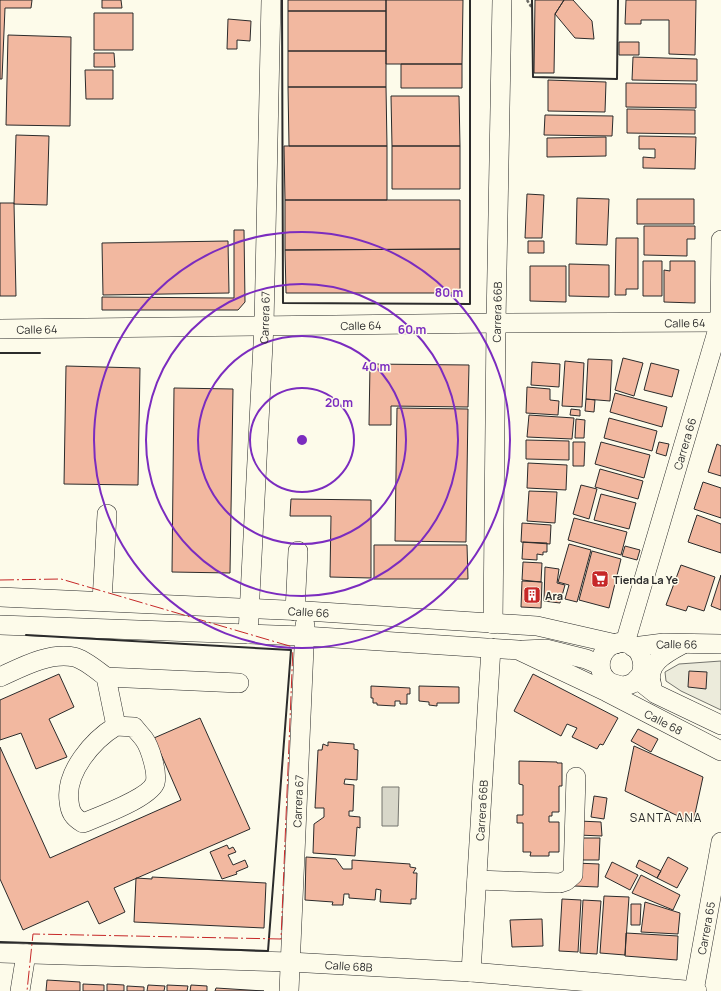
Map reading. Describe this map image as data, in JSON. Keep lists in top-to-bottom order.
{
  "streets": {
    "street": [
      "Carrera 66B",
      "Carrera 67",
      "Calle 64",
      "Carrera 66",
      "Calle 66",
      "Calle 68",
      "Carrera 65",
      "Calle 68B"
    ]
  },
  "crossings": [
    ["Carrera 66B", "Calle 64"],
    ["Carrera 66B", "Calle 66"],
    ["Carrera 66B", "Calle 68B"],
    ["Carrera 67", "Calle 64"],
    ["Carrera 67", "Calle 66"],
    ["Carrera 67", "Calle 68B"],
    ["Calle 64", "Carrera 66"],
    ["Carrera 66", "Calle 66"],
    ["Carrera 66", "Calle 68"],
    ["Calle 66", "Calle 68"],
    ["Carrera 65", "Calle 68B"]
  ],
  "districts": ["SANTA ANA"],
  "places": {
    "supermarket": ["Tienda La Ye"],
    "building": ["Ara"]
  },
  "rings": [
    "80 m",
    "60 m",
    "40 m",
    "20 m"
  ]
}
